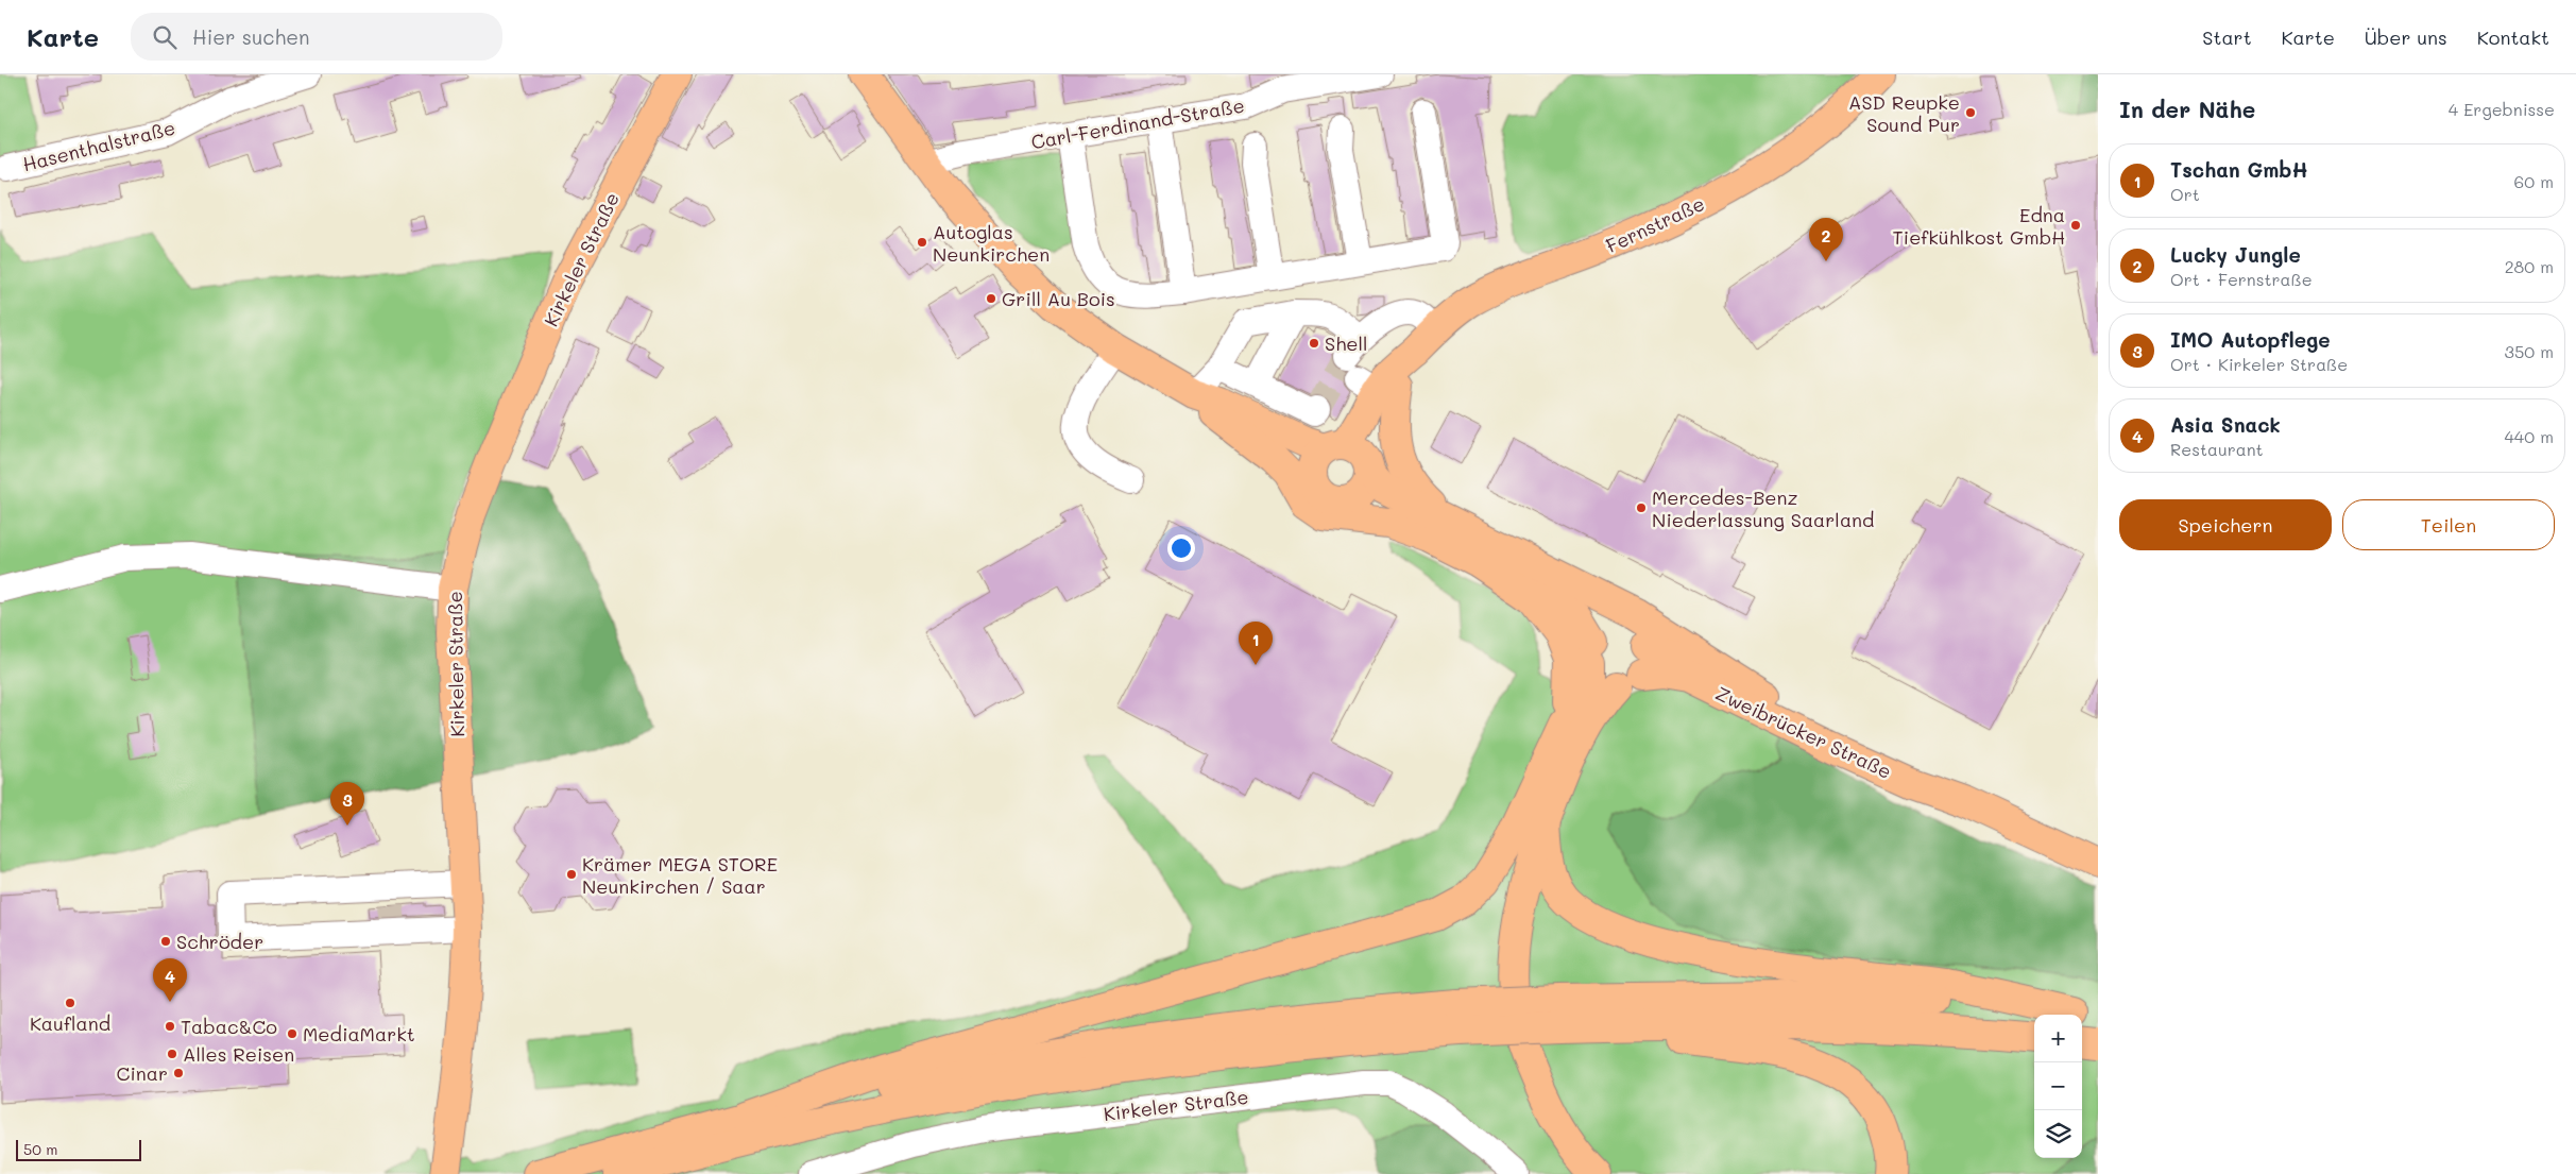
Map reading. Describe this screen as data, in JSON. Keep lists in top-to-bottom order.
{
  "streets": {
    "main road": ["Fernstraße", "Kirkeler Straße", "Zweibrücker Straße"],
    "street": ["Carl-Ferdinand-Straße", "Hasenthalstraße"]
  },
  "crossings": [
    ["Carl-Ferdinand-Straße", "Zweibrücker Straße"],
    ["Fernstraße", "Zweibrücker Straße"]
  ],
  "places": [
    "ASD Reupke Sound Pur",
    "Edna Tiefkühlkost GmbH",
    "Autoglas Neunkirchen",
    "Grill Au Bois",
    "Shell",
    "Mercedes-Benz Niederlassung Saarland",
    "Krämer MEGA STORE Neunkirchen / Saar",
    "Schröder",
    "Kaufland",
    "Tabac&Co",
    "MediaMarkt",
    "Alles Reisen",
    "Cinar"
  ],
  "scale_bar": "50 m",
  "page": {
    "header": "Karte",
    "search": "Hier suchen",
    "nav": [
      "Start",
      "Karte",
      "Über uns",
      "Kontakt"
    ],
    "heading": ["In der Nähe", "4 Ergebnisse"],
    "list": [
      {
        "mark": "1",
        "name": "Tschan GmbH",
        "note": "Ort",
        "value": "60 m"
      },
      {
        "mark": "2",
        "name": "Lucky Jungle",
        "note": "Ort · Fernstraße",
        "value": "280 m"
      },
      {
        "mark": "3",
        "name": "IMO Autopflege",
        "note": "Ort · Kirkeler Straße",
        "value": "350 m"
      },
      {
        "mark": "4",
        "name": "Asia Snack",
        "note": "Restaurant",
        "value": "440 m"
      }
    ],
    "pins": [
      "2",
      "1",
      "3",
      "4"
    ],
    "buttons": ["Speichern", "Teilen"],
    "map_buttons": ["+", "−"],
    "scale": "50 m"
  }
}
